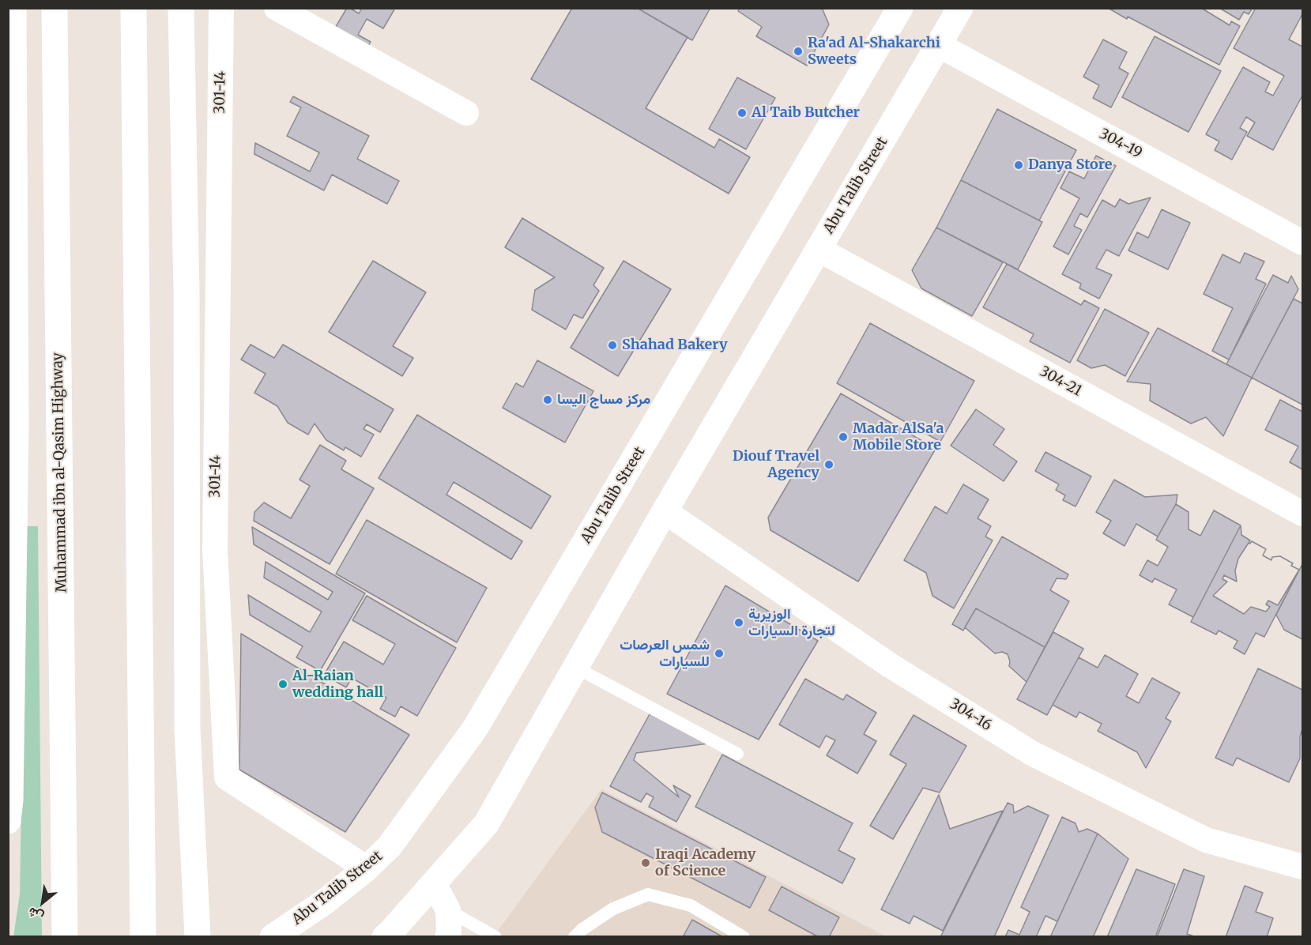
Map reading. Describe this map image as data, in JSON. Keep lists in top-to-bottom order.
{
  "streets": {
    "main road": ["Abu Talib Street", "Muhammad ibn al-Qasim Highway"],
    "street": [
      "301-14",
      "304-19",
      "304-21",
      "304-16"
    ]
  },
  "crossings": [
    ["301-14", "Abu Talib Street"],
    ["304-19", "Abu Talib Street"],
    ["Abu Talib Street", "304-21"],
    ["Abu Talib Street", "304-16"]
  ],
  "places": [
    "Ra'ad Al-Shakarchi Sweets",
    "Al Taib Butcher",
    "Danya Store",
    "Shahad Bakery",
    "مركز مساج اليسا",
    "Madar AlSa'a Mobile Store",
    "Diouf Travel Agency",
    "الوزيرية لتجارة السيارات",
    "شمس العرصات للسيارات",
    "Al-Raian wedding hall",
    "Iraqi Academy of Science"
  ],
  "north": "bottom left"
}
